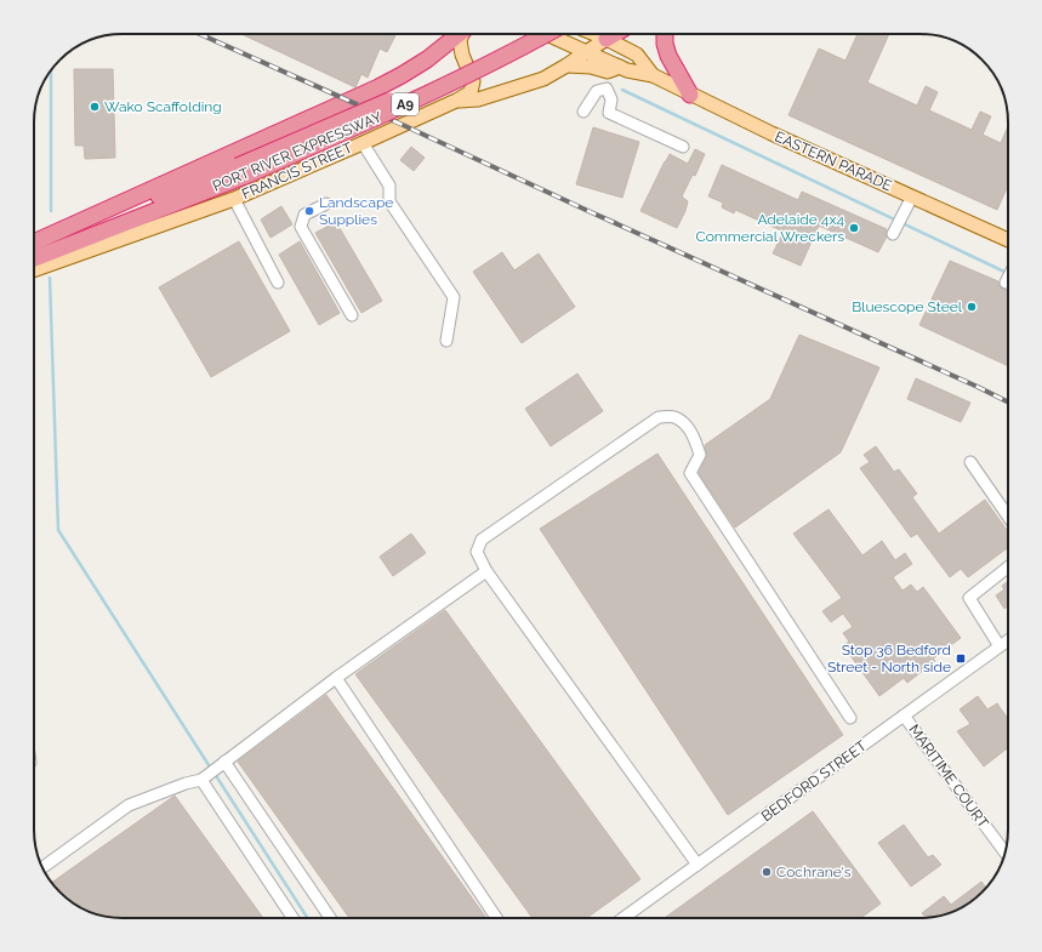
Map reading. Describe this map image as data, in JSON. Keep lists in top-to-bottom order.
{
  "streets": {
    "highway": ["A9", "PORT RIVER EXPRESSWAY"],
    "main road": ["EASTERN PARADE", "FRANCIS STREET"],
    "street": ["MARITIME COURT", "BEDFORD STREET"]
  },
  "crossings": [
    ["MARITIME COURT", "BEDFORD STREET"]
  ],
  "places": {
    "other": [
      "Wako Scaffolding",
      "Landscape Supplies",
      "Adelaide 4x4 Commercial Wreckers",
      "Bluescope Steel",
      "Cochrane's"
    ],
    "transit": ["Stop 36 Bedford Street - North side"]
  }
}
